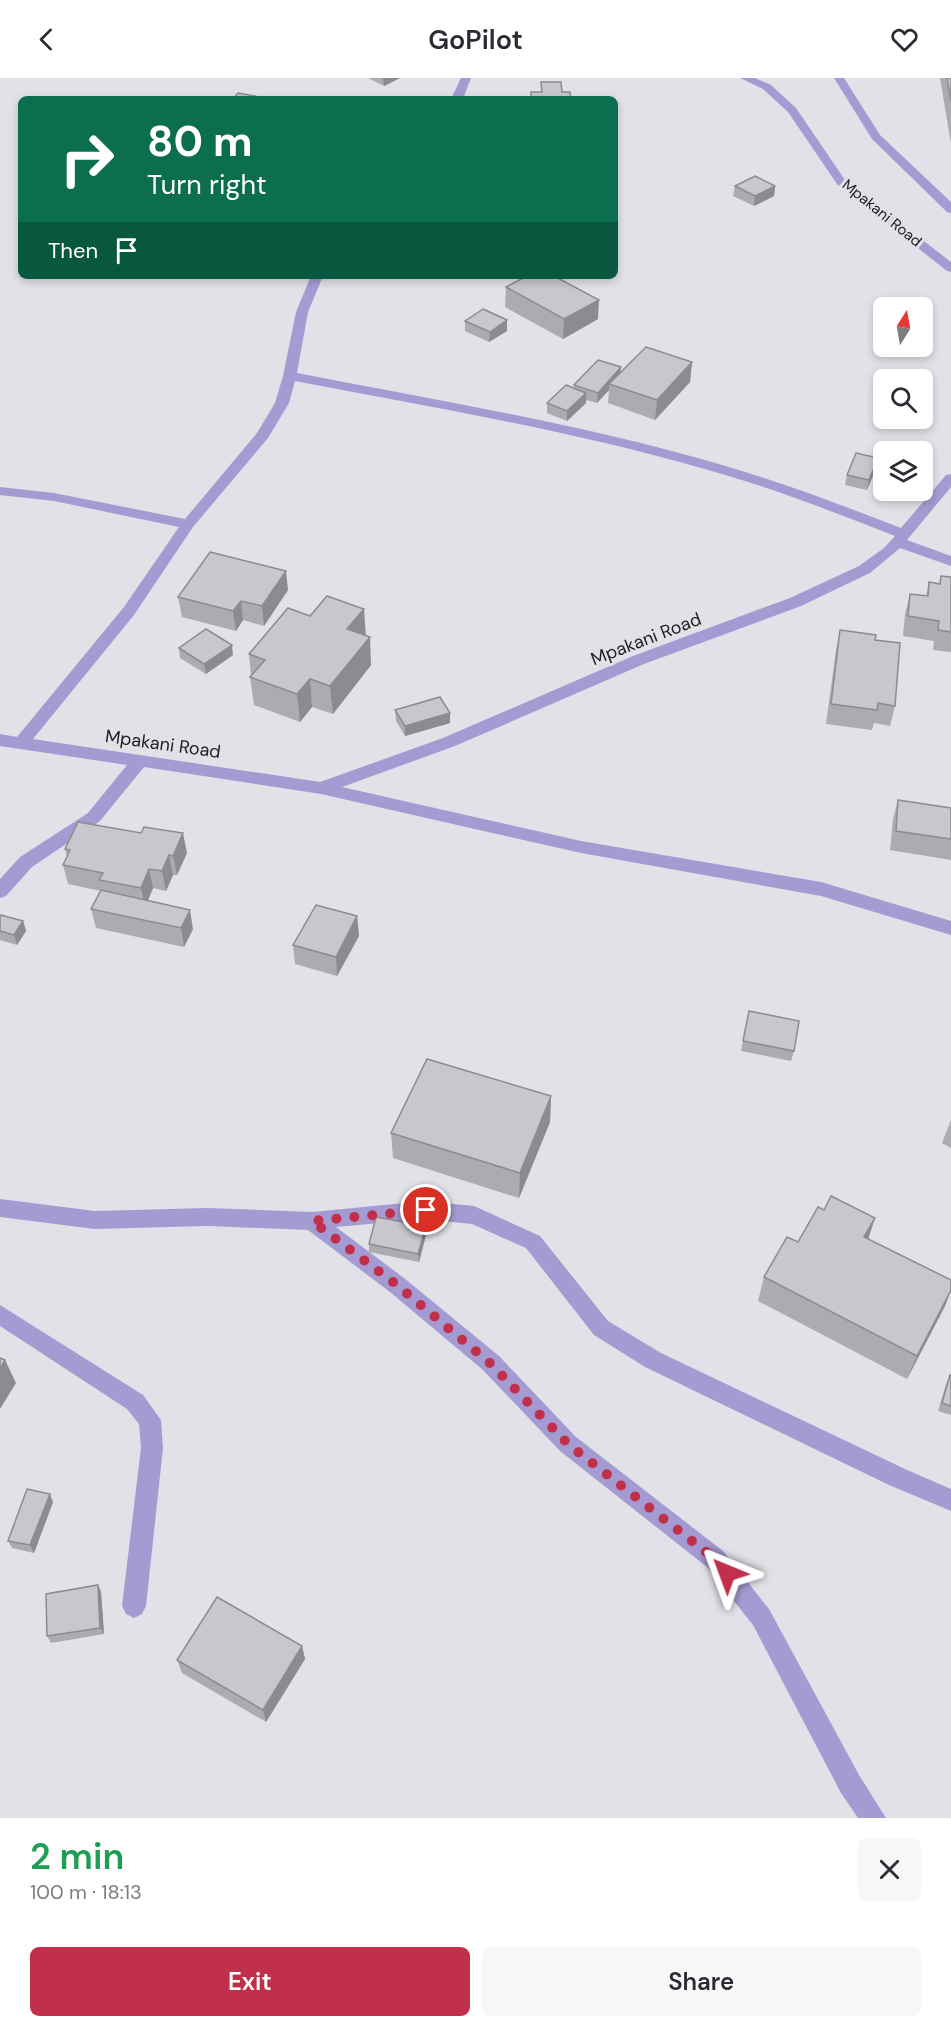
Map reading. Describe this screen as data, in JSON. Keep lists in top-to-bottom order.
{
  "streets": {
    "street": ["Mpakani Road"]
  },
  "north": "top",
  "page": {
    "header": "GoPilot",
    "turn": ["80 m", "Turn right"],
    "then": "Then",
    "heading": ["2 min", "100 m · 18:13"],
    "buttons": ["Exit", "Share"]
  }
}
